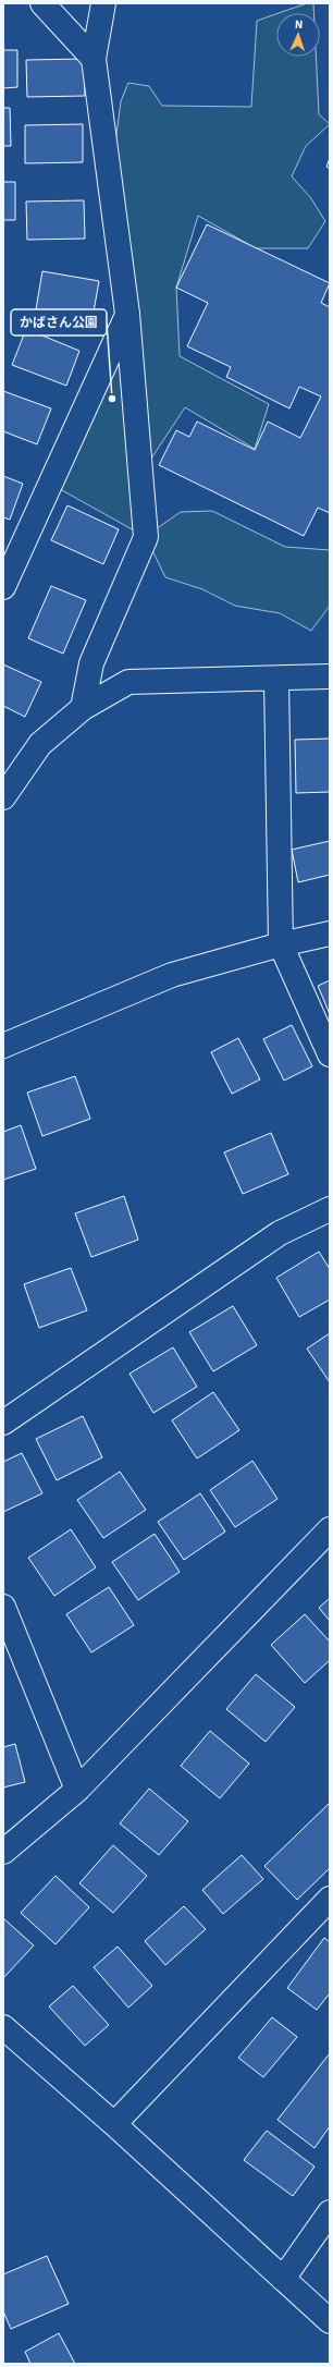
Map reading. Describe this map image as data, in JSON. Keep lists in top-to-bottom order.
{
  "places": ["かばさん公園"],
  "north": "top"
}
